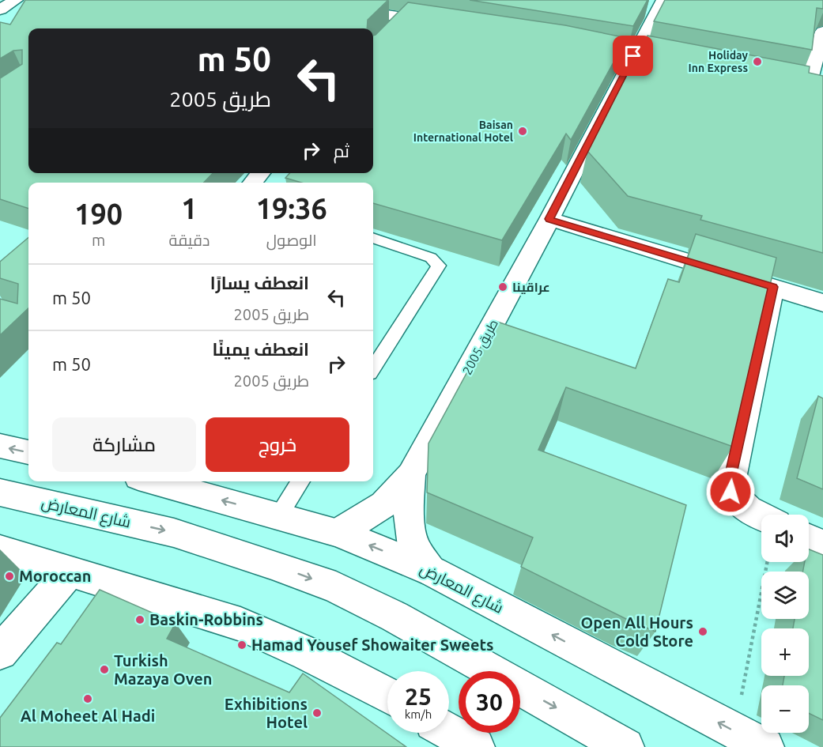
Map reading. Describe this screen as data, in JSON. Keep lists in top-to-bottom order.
{
  "streets": {
    "street": ["طريق 2005", "شارع المعارض"]
  },
  "crossings": [
    ["طريق 2005", "شارع المعارض"]
  ],
  "places": [
    "Holiday Inn Express",
    "Baisan International Hotel",
    "عراقينا",
    "Moroccan",
    "Baskin-Robbins",
    "Open All Hours Cold Store",
    "Hamad Yousef Showaiter Sweets",
    "Turkish Mazaya Oven",
    "Al Moheet Al Hadi",
    "Exhibitions Hotel"
  ],
  "page": {
    "turn": ["50 m", "طريق 2005"],
    "then": "ثم",
    "eta": [
      "19:36",
      "الوصول",
      "1",
      "دقيقة",
      "190",
      "m"
    ],
    "list": [
      {
        "name": "انعطف يسارًا",
        "note": "طريق 2005",
        "value": "50 m"
      },
      {
        "name": "انعطف يمينًا",
        "note": "طريق 2005",
        "value": "50 m"
      }
    ],
    "buttons": ["خروج", "مشاركة"],
    "map_buttons": ["+", "−"],
    "speed": "25 km/h",
    "limit": "30"
  }
}
